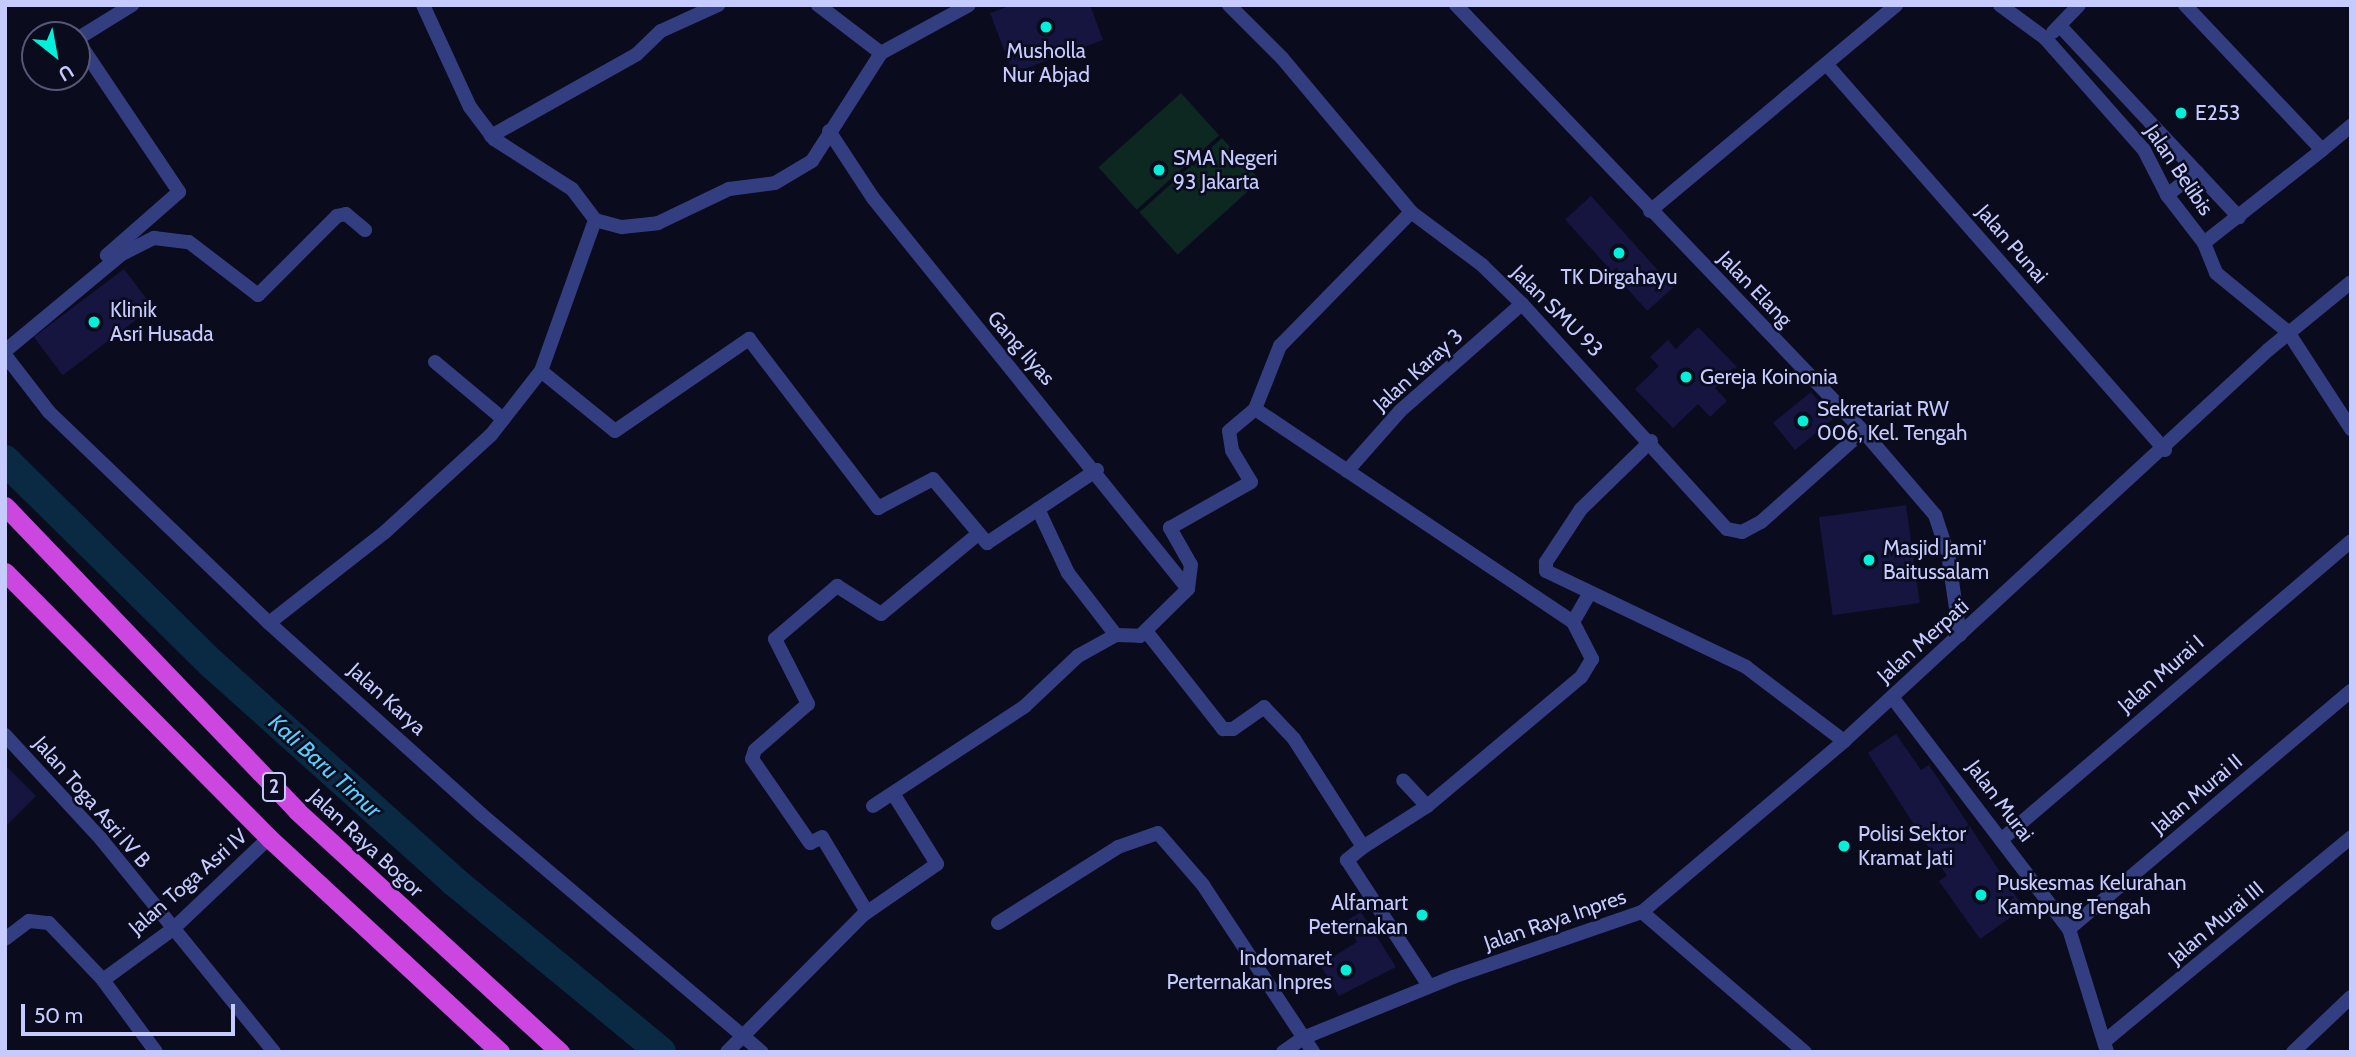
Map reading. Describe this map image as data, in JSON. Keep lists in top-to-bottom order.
{
  "streets": {
    "highway": ["2", "Jalan Raya Bogor"],
    "street": [
      "Jalan Belibis",
      "Jalan Punai",
      "Jalan Elang",
      "Jalan SMU 93",
      "Gang Ilyas",
      "Jalan Karay 3",
      "Jalan Merpati",
      "Jalan Murai I",
      "Jalan Karya",
      "Jalan Murai II",
      "Jalan Murai",
      "Jalan Toga Asri IV B",
      "Jalan Toga Asri IV",
      "Jalan Raya Inpres",
      "Jalan Murai III"
    ]
  },
  "crossings": [
    ["Jalan Belibis", "Jalan Merpati"],
    ["Jalan Punai", "Jalan Merpati"],
    ["Jalan Elang", "Jalan SMU 93"],
    ["Jalan Elang", "Jalan Merpati"],
    ["Jalan SMU 93", "Jalan Karay 3"],
    ["Jalan Merpati", "Jalan Murai"],
    ["Jalan Merpati", "Jalan Raya Inpres"],
    ["Jalan Murai I", "Jalan Murai"],
    ["2", "Jalan Toga Asri IV"],
    ["Jalan Murai II", "Jalan Murai"],
    ["Jalan Murai", "Jalan Murai III"],
    ["Jalan Toga Asri IV B", "Jalan Toga Asri IV"]
  ],
  "water": ["Kali Baru Timur"],
  "places": [
    "Musholla Nur Abjad",
    "E253",
    "SMA Negeri 93 Jakarta",
    "TK Dirgahayu",
    "Klinik Asri Husada",
    "Gereja Koinonia",
    "Sekretariat RW 006, Kel. Tengah",
    "Masjid Jami' Baitussalam",
    "Polisi Sektor Kramat Jati",
    "Puskesmas Kelurahan Kampung Tengah",
    "Alfamart Peternakan",
    "Indomaret Perternakan Inpres"
  ],
  "scale_bar": "50 m",
  "north": "bottom right"
}
